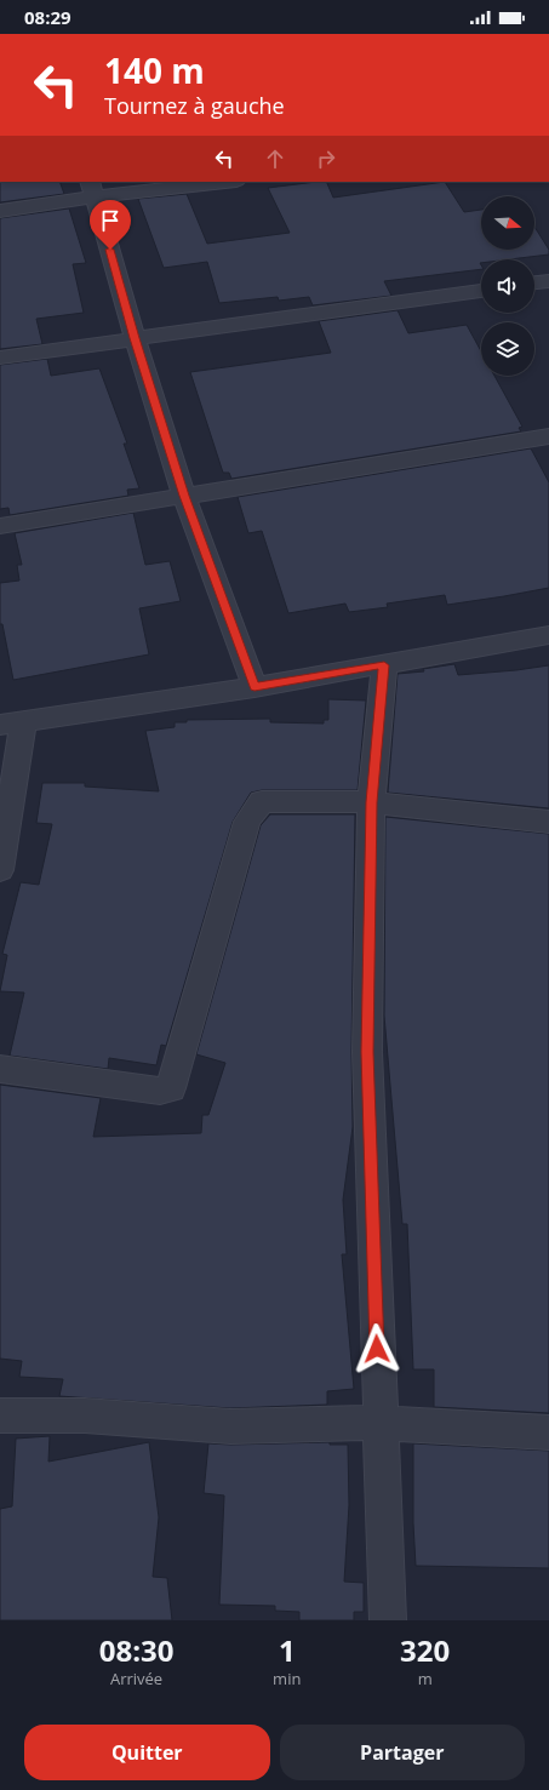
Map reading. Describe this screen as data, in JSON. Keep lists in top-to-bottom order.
{
  "north": "right",
  "page": {
    "status": "08:29",
    "turn": ["140 m", "Tournez à gauche"],
    "eta": [
      "08:30",
      "Arrivée",
      "1",
      "min",
      "320",
      "m"
    ],
    "buttons": ["Quitter", "Partager"]
  }
}
